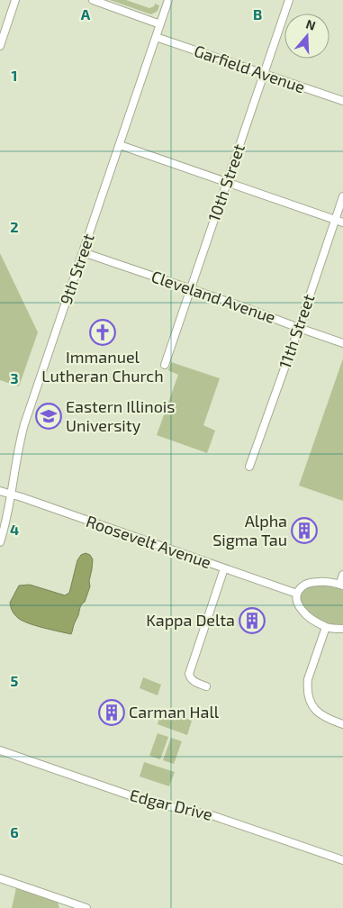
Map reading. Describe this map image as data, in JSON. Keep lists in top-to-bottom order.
{
  "streets": {
    "street": [
      "Garfield Avenue",
      "10th Street",
      "9th Street",
      "Cleveland Avenue",
      "11th Street",
      "Roosevelt Avenue",
      "Edgar Drive"
    ]
  },
  "crossings": [
    ["Garfield Avenue", "10th Street"],
    ["Garfield Avenue", "9th Street"],
    ["10th Street", "Cleveland Avenue"],
    ["9th Street", "Cleveland Avenue"],
    ["9th Street", "Roosevelt Avenue"],
    ["Cleveland Avenue", "11th Street"]
  ],
  "places": {
    "church": ["Immanuel Lutheran Church"],
    "school or university": ["Eastern Illinois University"],
    "building": ["Alpha Sigma Tau", "Kappa Delta", "Carman Hall"]
  },
  "north": "top",
  "grid": {
    "columns": ["A", "B"],
    "rows": [
      "1",
      "2",
      "3",
      "4",
      "5",
      "6"
    ]
  }
}
